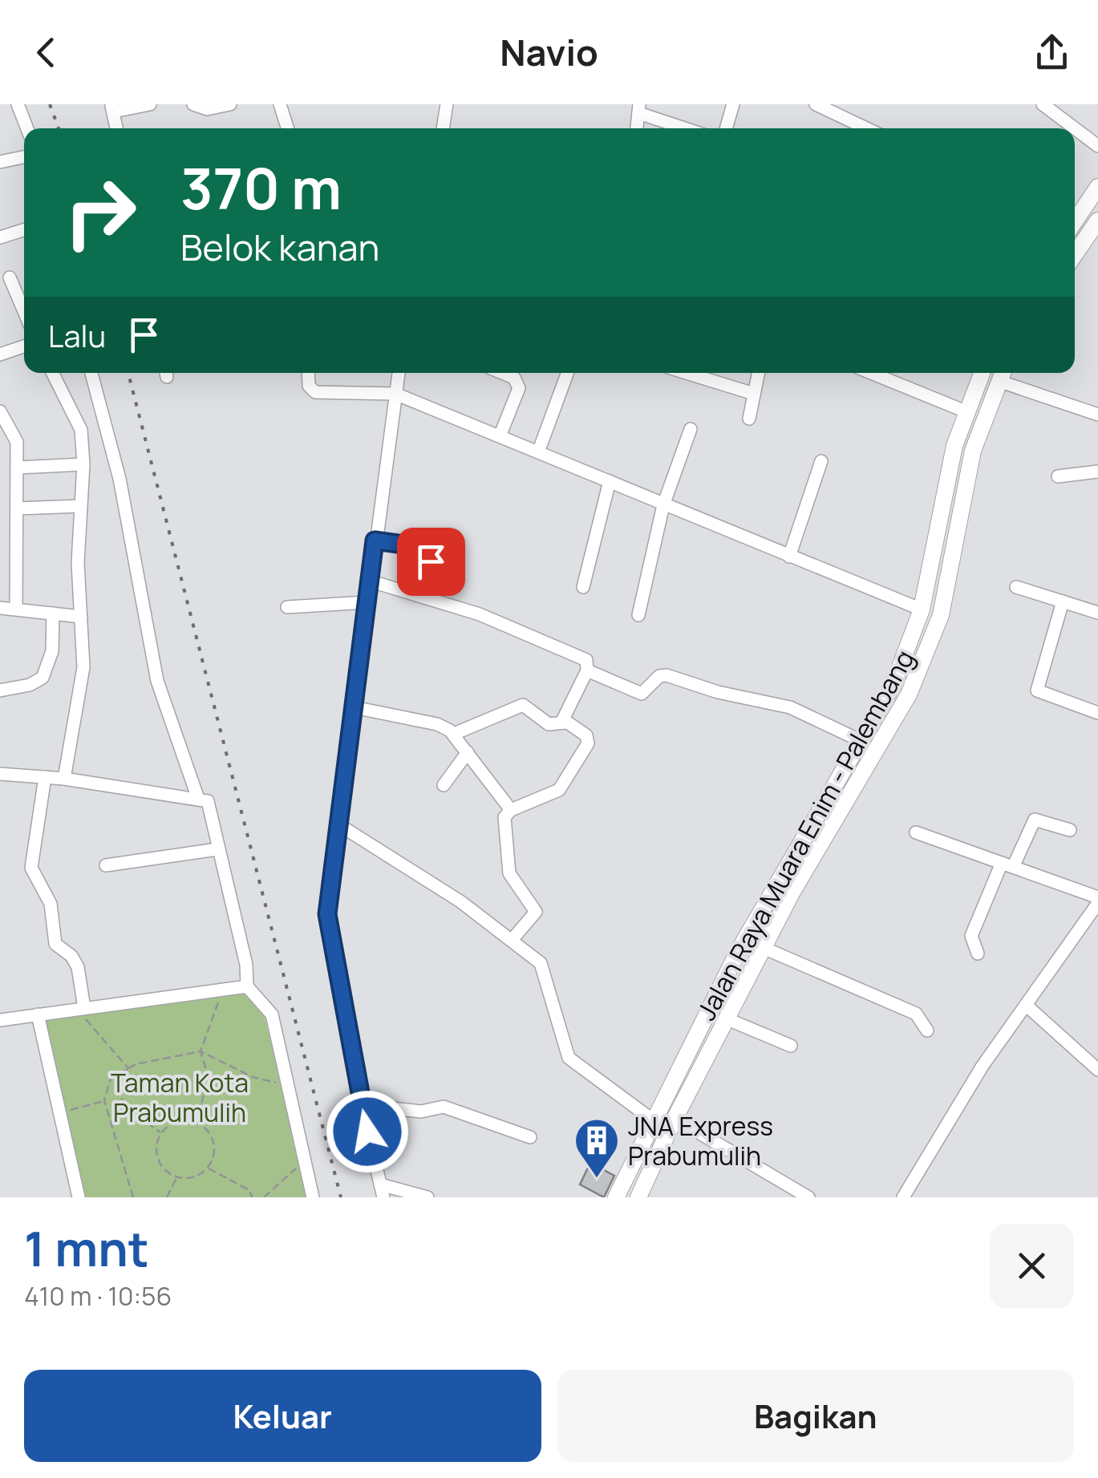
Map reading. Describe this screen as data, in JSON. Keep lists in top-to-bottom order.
{
  "streets": {
    "main road": ["Jalan Raya Muara Enim - Palembang"]
  },
  "parks": ["Taman Kota Prabumulih"],
  "places": {
    "building": ["JNA Express Prabumulih"]
  },
  "page": {
    "header": "Navio",
    "turn": ["370 m", "Belok kanan"],
    "then": "Lalu",
    "heading": ["1 mnt", "410 m · 10:56"],
    "buttons": ["Keluar", "Bagikan"]
  }
}
